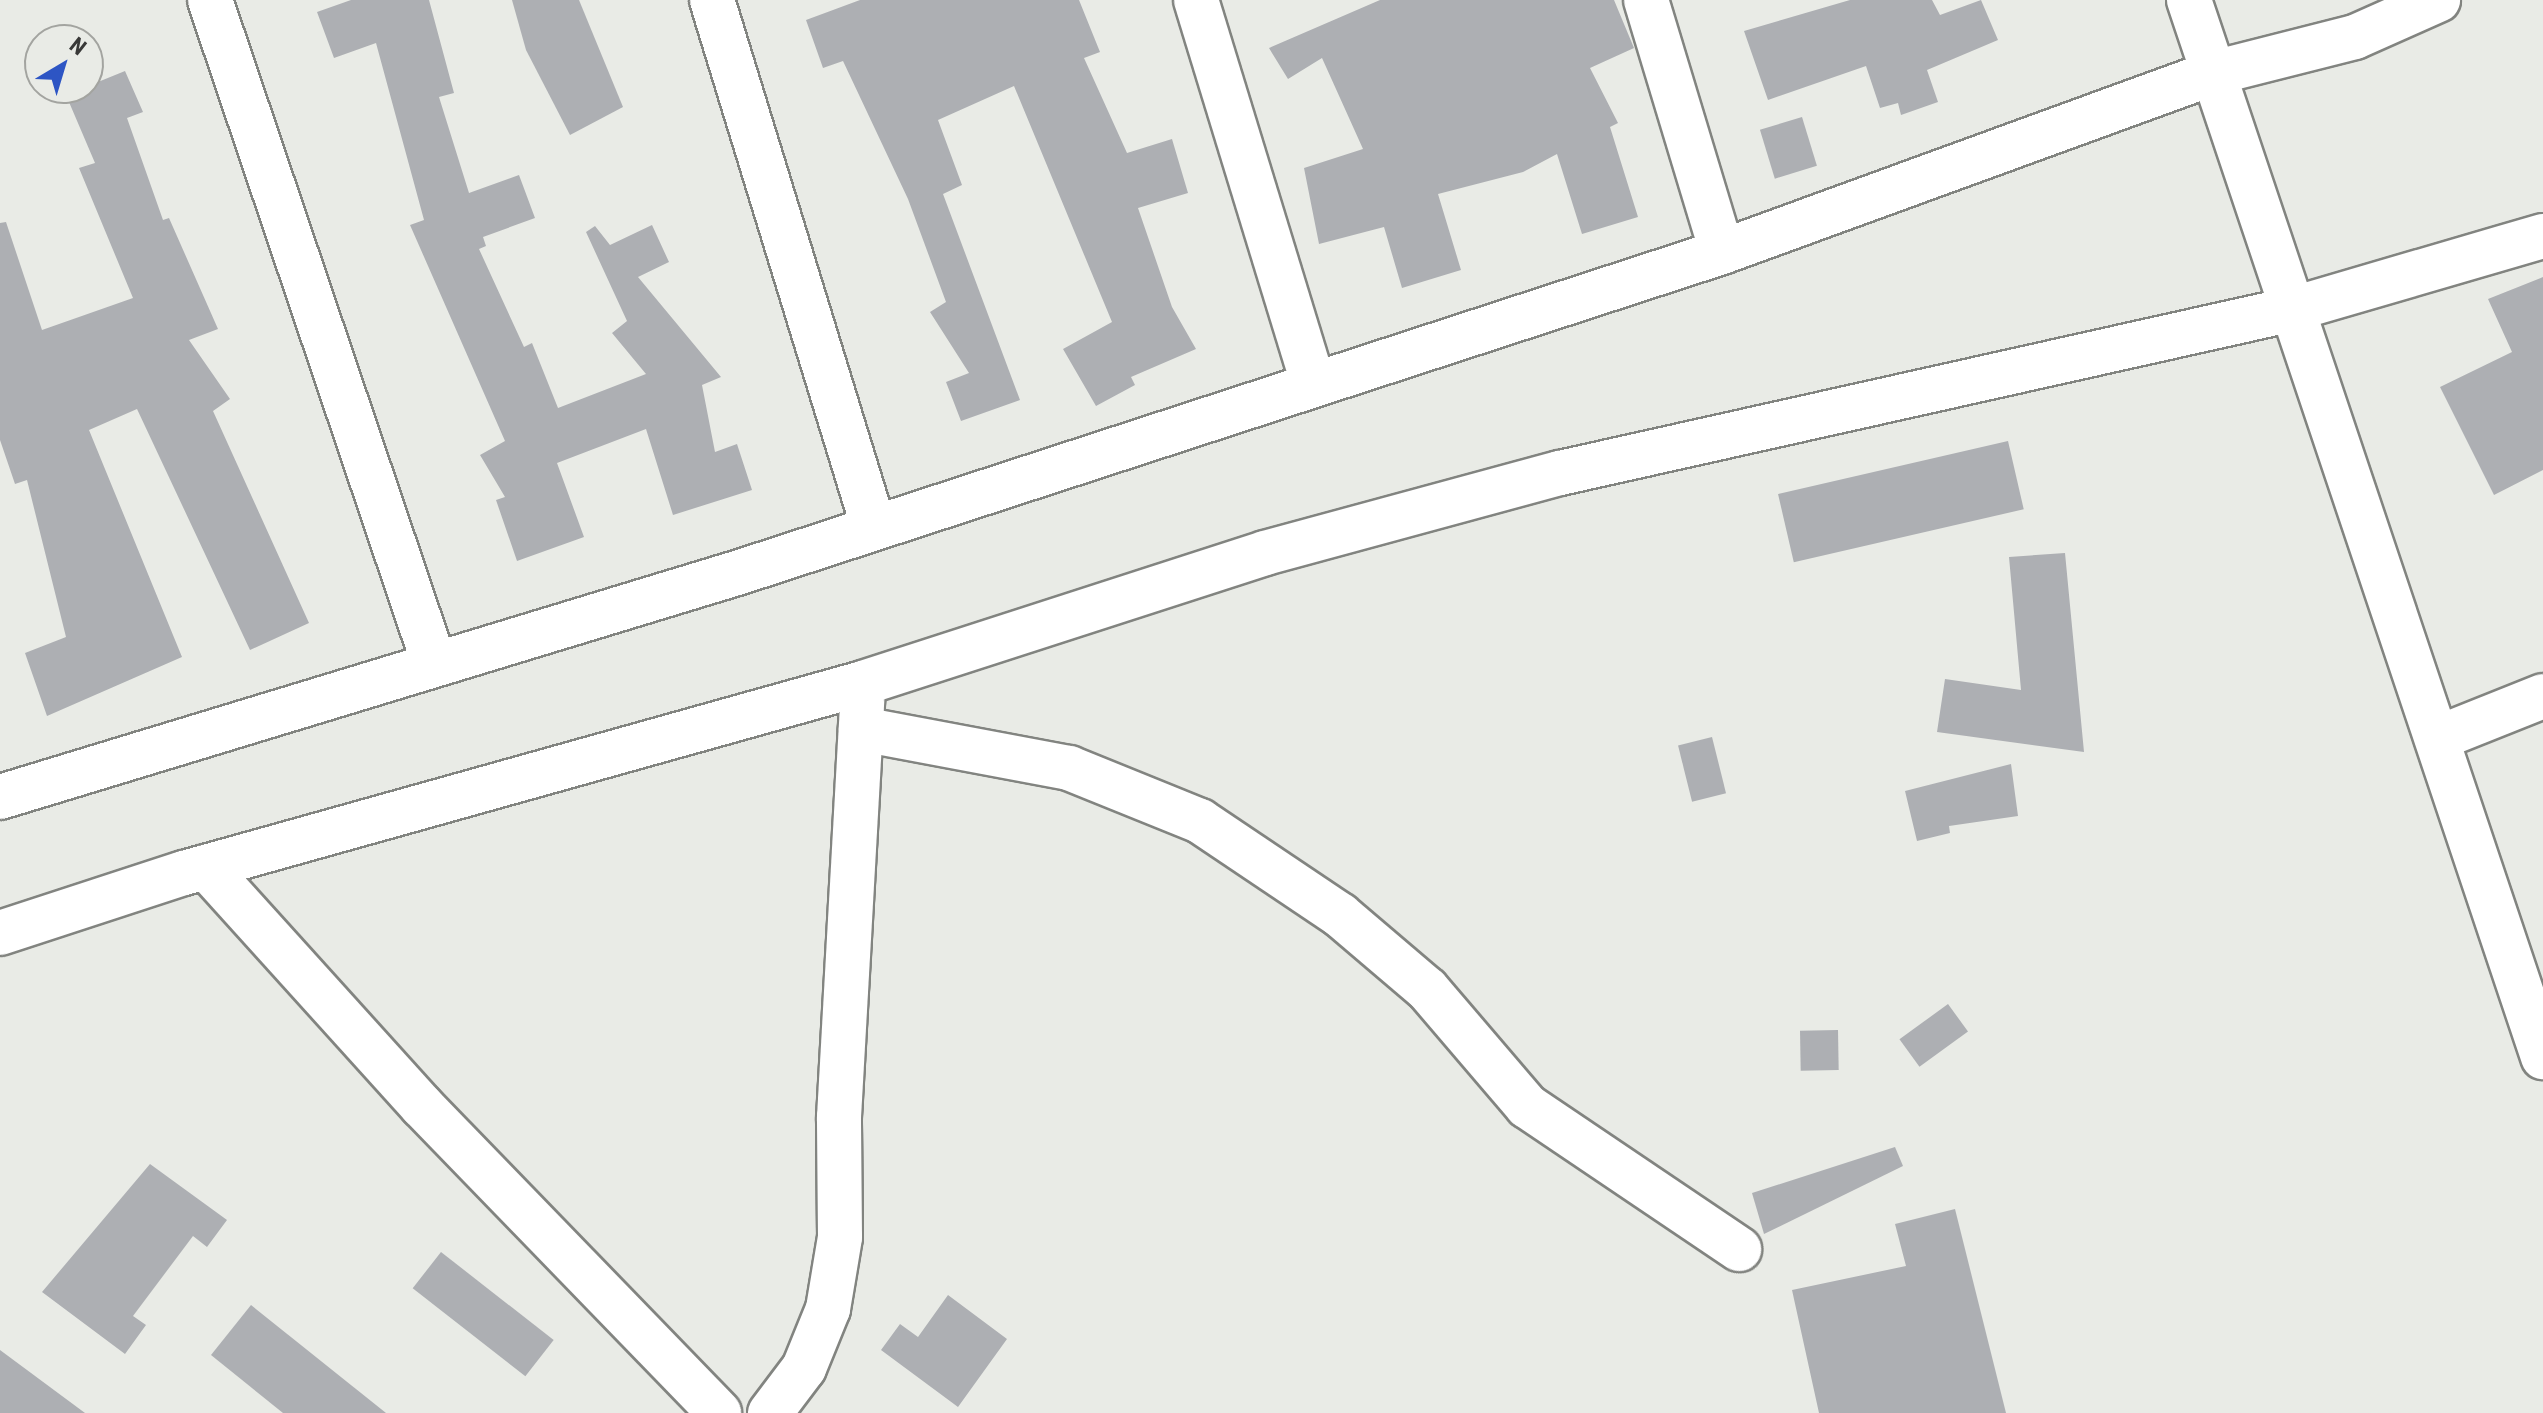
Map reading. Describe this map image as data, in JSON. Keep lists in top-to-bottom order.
{
  "north": "top right"
}
